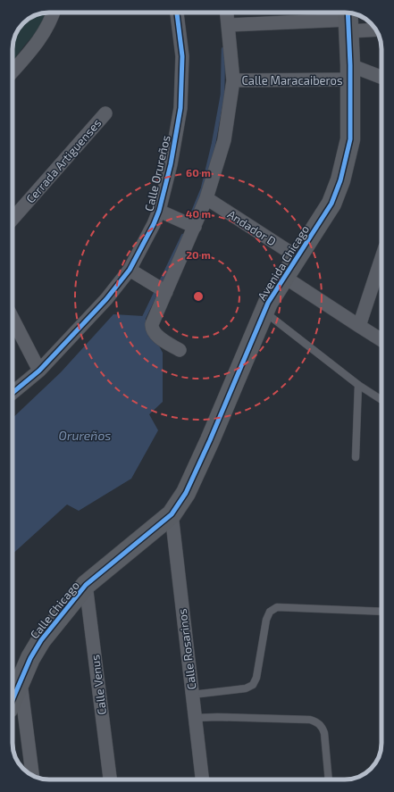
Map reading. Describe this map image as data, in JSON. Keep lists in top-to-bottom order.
{
  "streets": {
    "street": [
      "Calle Maracaiberos",
      "Cerrada Artiguenses",
      "Calle Orureños",
      "Andador D",
      "Avenida Chicago",
      "Calle Chicago",
      "Calle Rosarinos",
      "Calle Venus"
    ]
  },
  "crossings": [
    ["Calle Maracaiberos", "Avenida Chicago"],
    ["Andador D", "Avenida Chicago"],
    ["Avenida Chicago", "Calle Chicago"],
    ["Avenida Chicago", "Calle Rosarinos"],
    ["Calle Chicago", "Calle Rosarinos"],
    ["Calle Chicago", "Calle Venus"]
  ],
  "water": ["Orureños"],
  "rings": ["60 m", "40 m", "20 m"]
}
